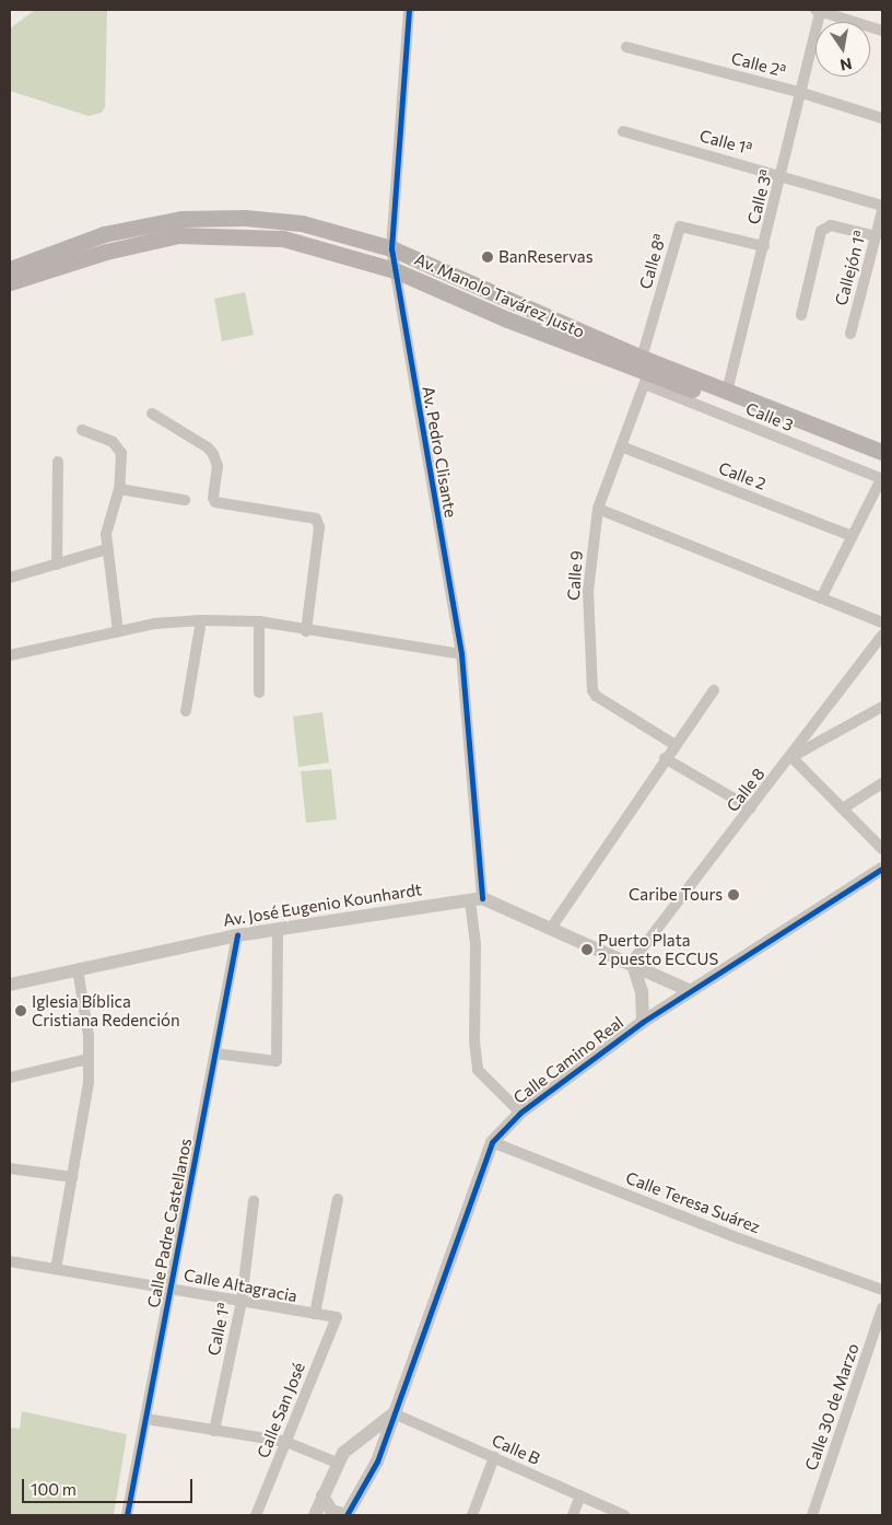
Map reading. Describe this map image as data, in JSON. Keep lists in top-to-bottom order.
{
  "streets": {
    "main road": ["Av. Manolo Tavárez Justo"],
    "street": [
      "Calle 2ª",
      "Calle 1ª",
      "Calle 3ª",
      "Calle 8ª",
      "Callejón 1ª",
      "Av. Pedro Clisante",
      "Calle 2",
      "Calle 9",
      "Calle 8",
      "Av. José Eugenio Kounhardt",
      "Calle Camino Real",
      "Calle Teresa Suárez",
      "Calle Padre Castellanos",
      "Calle Altagracia",
      "Calle 30 de Marzo",
      "Calle San José",
      "Calle B"
    ]
  },
  "crossings": [
    ["Calle 2ª", "Calle 3ª"],
    ["Calle 1ª", "Calle 3ª"],
    ["Calle 1ª", "Calle Altagracia"],
    ["Calle 3ª", "Calle 8ª"],
    ["Calle 3ª", "Av. Manolo Tavárez Justo"],
    ["Calle 8ª", "Av. Manolo Tavárez Justo"],
    ["Av. Manolo Tavárez Justo", "Av. Pedro Clisante"],
    ["Av. Manolo Tavárez Justo", "Calle 9"],
    ["Av. Pedro Clisante", "Av. José Eugenio Kounhardt"],
    ["Av. Pedro Clisante", "Calle Camino Real"],
    ["Calle 2", "Calle 9"],
    ["Av. José Eugenio Kounhardt", "Calle Padre Castellanos"],
    ["Calle Camino Real", "Calle Teresa Suárez"],
    ["Calle Camino Real", "Calle B"],
    ["Calle Padre Castellanos", "Calle Altagracia"],
    ["Calle Altagracia", "Calle San José"]
  ],
  "places": [
    "BanReservas",
    "Caribe Tours",
    "Puerto Plata 2 puesto ECCUS",
    "Iglesia Bíblica Cristiana Redención"
  ],
  "scale_bar": "100 m",
  "north": "bottom"
}
